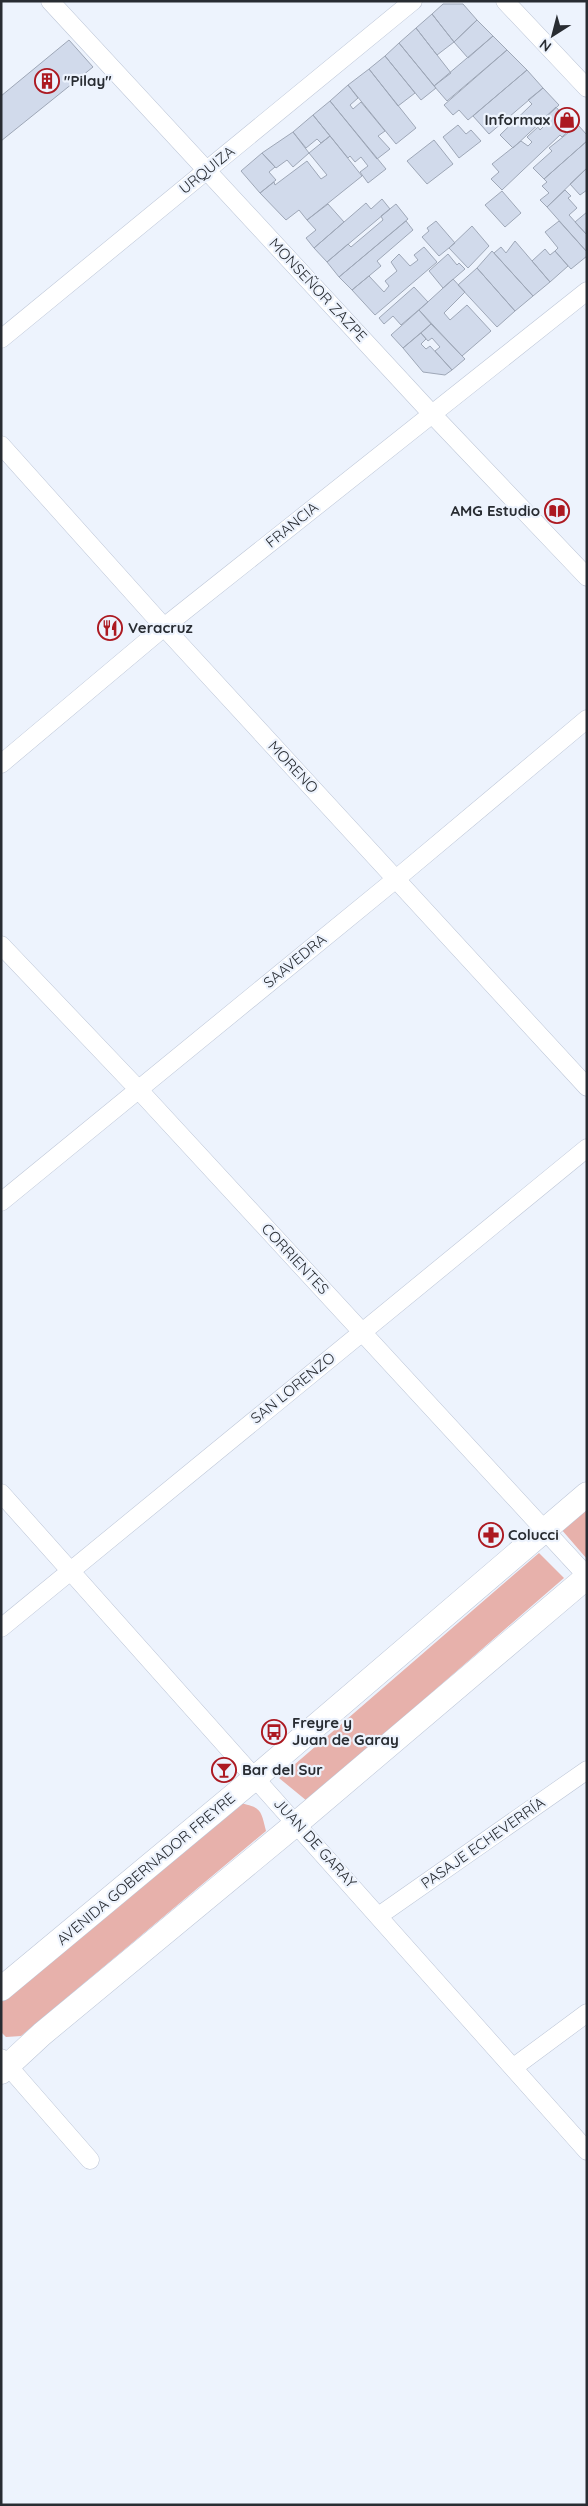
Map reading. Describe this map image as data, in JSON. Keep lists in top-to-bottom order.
{
  "streets": {
    "main road": ["AVENIDA GOBERNADOR FREYRE"],
    "street": [
      "URQUIZA",
      "MONSEÑOR ZAZPE",
      "FRANCIA",
      "MORENO",
      "SAAVEDRA",
      "CORRIENTES",
      "SAN LORENZO",
      "JUAN DE GARAY",
      "PASAJE ECHEVERRÍA"
    ]
  },
  "crossings": [
    ["URQUIZA", "MONSEÑOR ZAZPE"],
    ["MONSEÑOR ZAZPE", "FRANCIA"],
    ["FRANCIA", "MORENO"],
    ["MORENO", "SAAVEDRA"],
    ["SAAVEDRA", "CORRIENTES"],
    ["CORRIENTES", "SAN LORENZO"],
    ["CORRIENTES", "AVENIDA GOBERNADOR FREYRE"],
    ["SAN LORENZO", "JUAN DE GARAY"],
    ["JUAN DE GARAY", "PASAJE ECHEVERRÍA"],
    ["JUAN DE GARAY", "AVENIDA GOBERNADOR FREYRE"]
  ],
  "places": {
    "building": ["\"Pilay\""],
    "shop": ["Informax"],
    "library": ["AMG Estudio"],
    "restaurant": ["Veracruz"],
    "pharmacy": ["Colucci"],
    "bus stop": ["Freyre y Juan de Garay"],
    "bar": ["Bar del Sur"]
  },
  "north": "bottom left"
}
